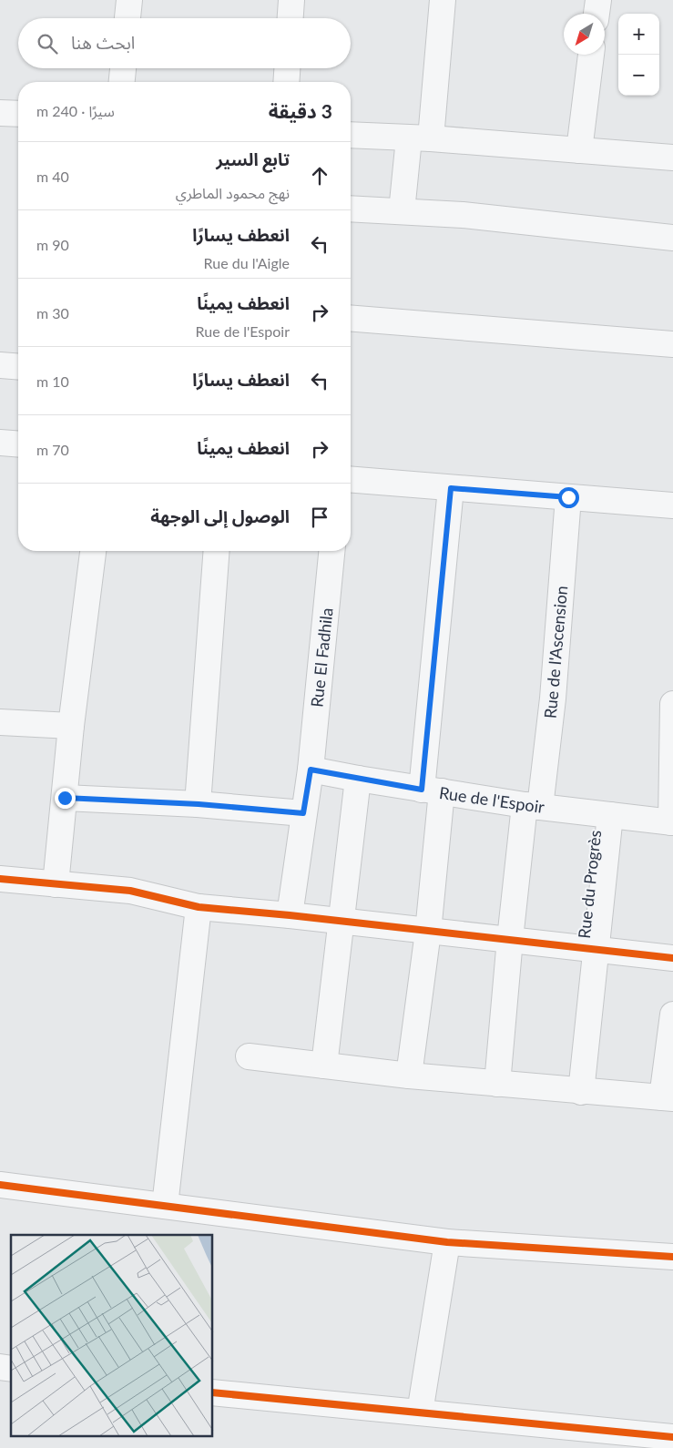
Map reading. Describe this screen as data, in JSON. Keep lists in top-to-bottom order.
{
  "streets": {
    "street": [
      "Rue de l'Ascension",
      "Rue El Fadhila",
      "Rue de l'Espoir",
      "Rue du Progrès"
    ]
  },
  "crossings": [
    ["Rue de l'Ascension", "Rue de l'Espoir"],
    ["Rue El Fadhila", "Rue de l'Espoir"],
    ["Rue de l'Espoir", "Rue du Progrès"]
  ],
  "north": "bottom left",
  "page": {
    "map_buttons": ["+", "−"],
    "search": "ابحث هنا",
    "heading": ["3 دقيقة", "سيرًا · 240 m"],
    "list": [
      ["تابع السير", "نهج محمود الماطري", "40 m"],
      ["انعطف يسارًا", "Rue du l'Aigle", "90 m"],
      ["انعطف يمينًا", "Rue de l'Espoir", "30 m"],
      ["انعطف يسارًا", "10 m"],
      ["انعطف يمينًا", "70 m"],
      "الوصول إلى الوجهة"
    ]
  }
}
